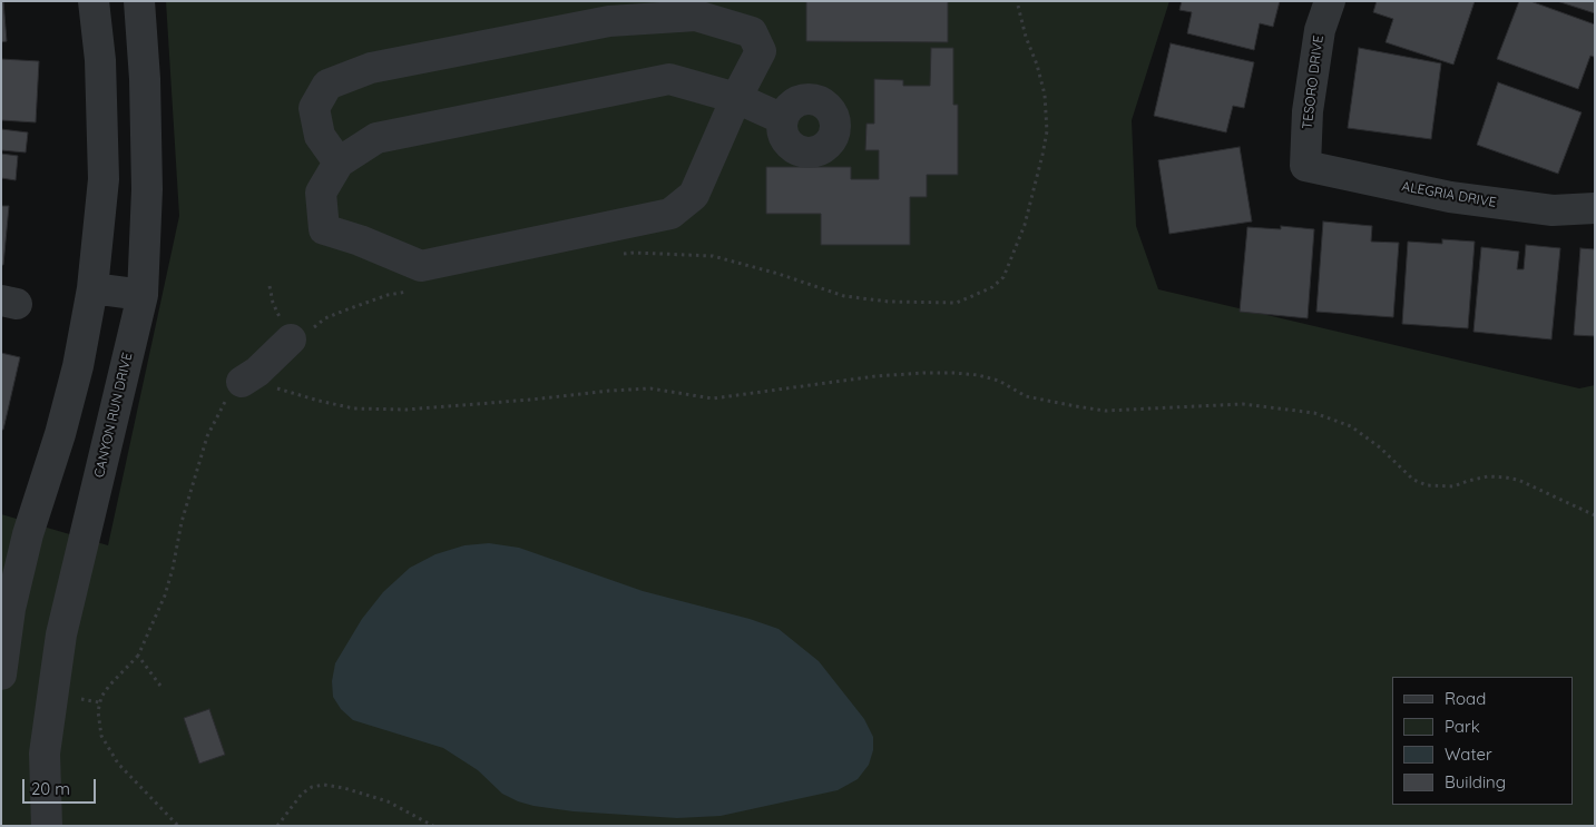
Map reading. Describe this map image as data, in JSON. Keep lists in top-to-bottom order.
{
  "streets": {
    "street": ["TESORO DRIVE", "ALEGRIA DRIVE", "CANYON RUN DRIVE"]
  },
  "crossings": [
    ["TESORO DRIVE", "ALEGRIA DRIVE"]
  ],
  "legend": [
    "Road",
    "Park",
    "Water",
    "Building"
  ],
  "scale_bar": "20 m"
}
